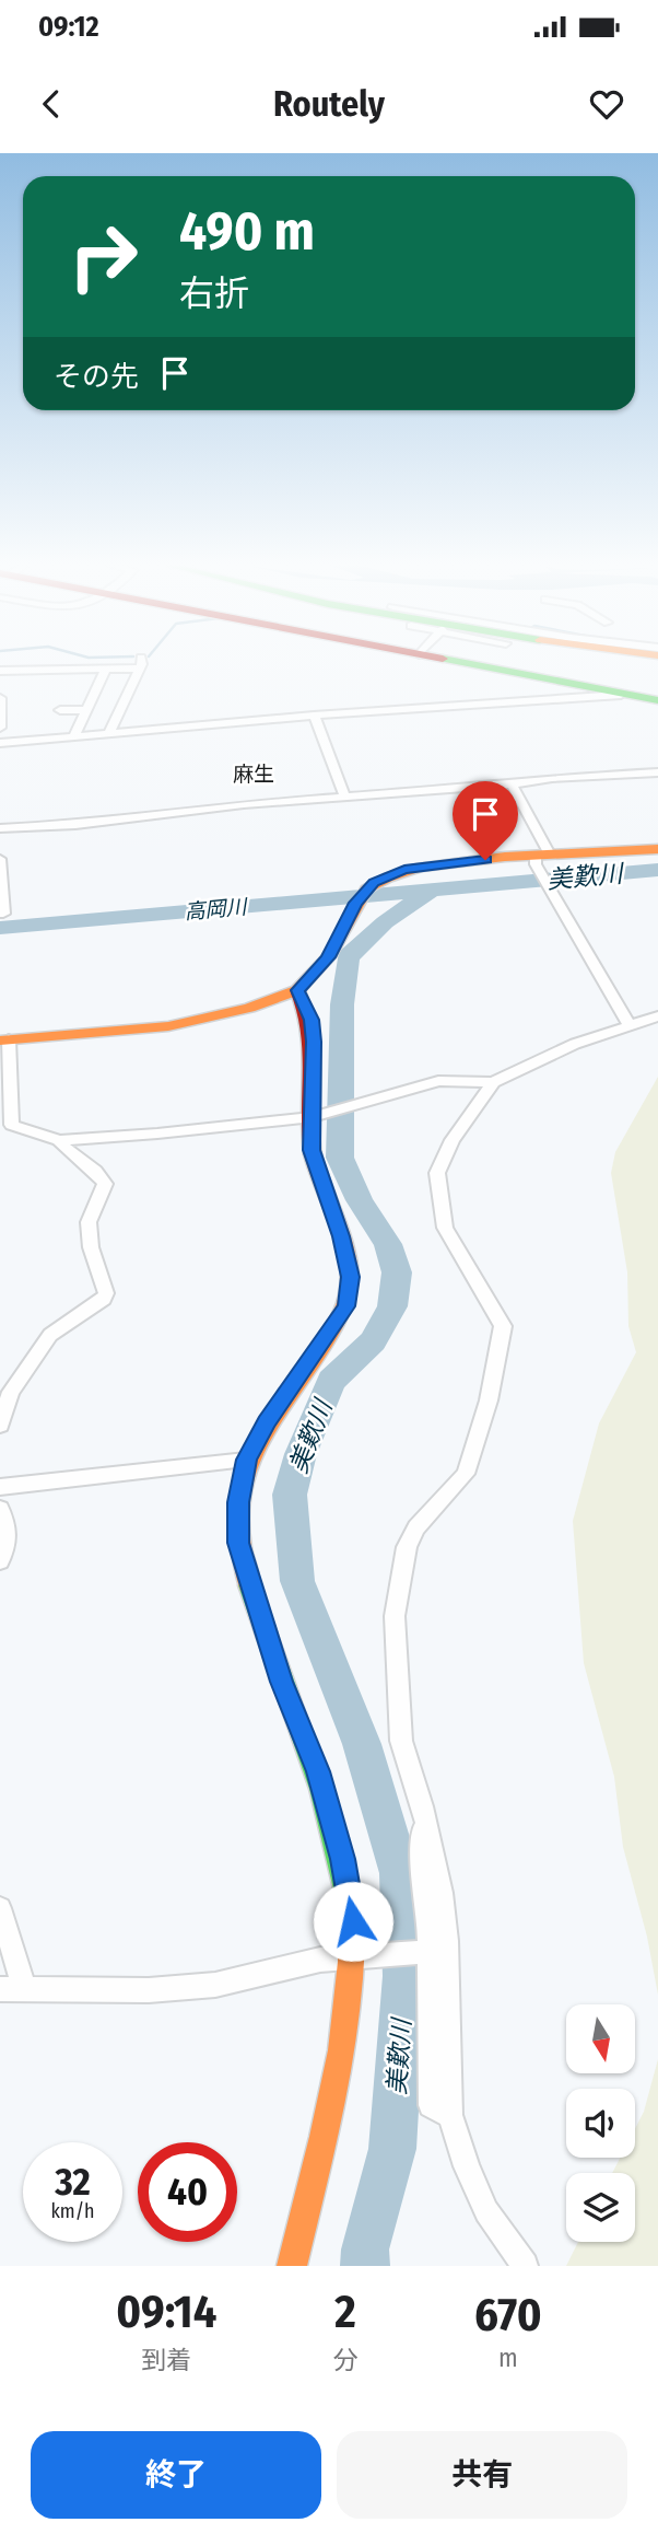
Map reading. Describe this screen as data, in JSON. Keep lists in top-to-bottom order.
{
  "districts": ["麻生"],
  "water": ["美歎川", "高岡川"],
  "north": "bottom",
  "page": {
    "status": "09:12",
    "header": "Routely",
    "turn": ["490 m", "右折"],
    "then": "その先",
    "speed": "32 km/h",
    "limit": "40",
    "eta": [
      "09:14",
      "到着",
      "2",
      "分",
      "670",
      "m"
    ],
    "buttons": ["終了", "共有"]
  }
}
